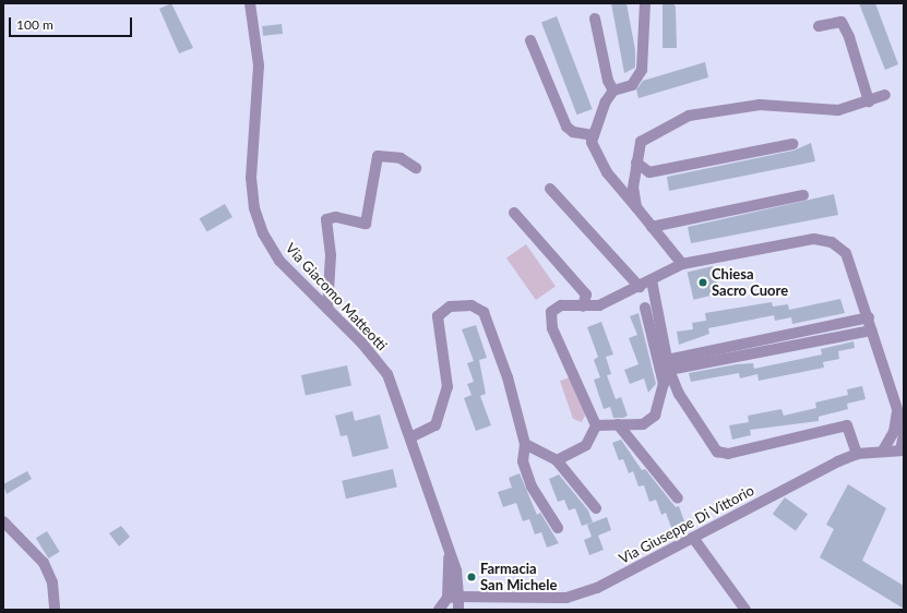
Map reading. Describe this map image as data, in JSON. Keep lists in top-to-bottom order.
{
  "streets": {
    "street": ["Via Giacomo Matteotti", "Via Giuseppe Di Vittorio"]
  },
  "crossings": [
    ["Via Giacomo Matteotti", "Via Giuseppe Di Vittorio"]
  ],
  "places": ["Chiesa Sacro Cuore", "Farmacia San Michele"],
  "scale_bar": "100 m"
}
